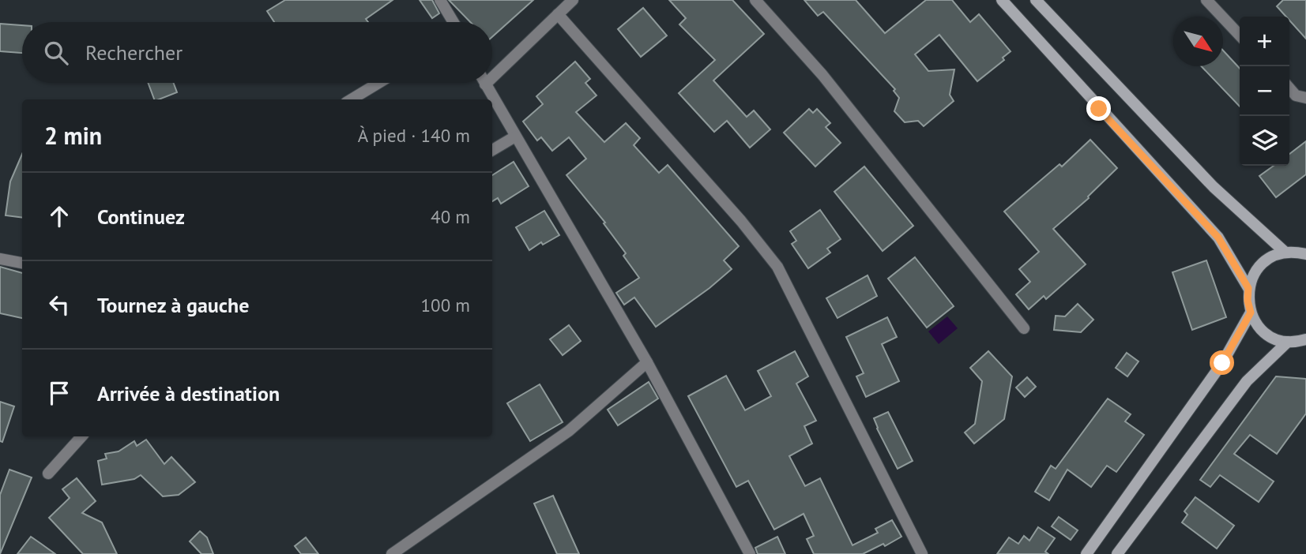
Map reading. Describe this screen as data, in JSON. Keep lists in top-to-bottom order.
{
  "north": "bottom right",
  "page": {
    "map_buttons": ["+", "−"],
    "search": "Rechercher",
    "heading": ["2 min", "À pied · 140 m"],
    "list": [
      ["Continuez", "40 m"],
      ["Tournez à gauche", "100 m"],
      "Arrivée à destination"
    ]
  }
}
